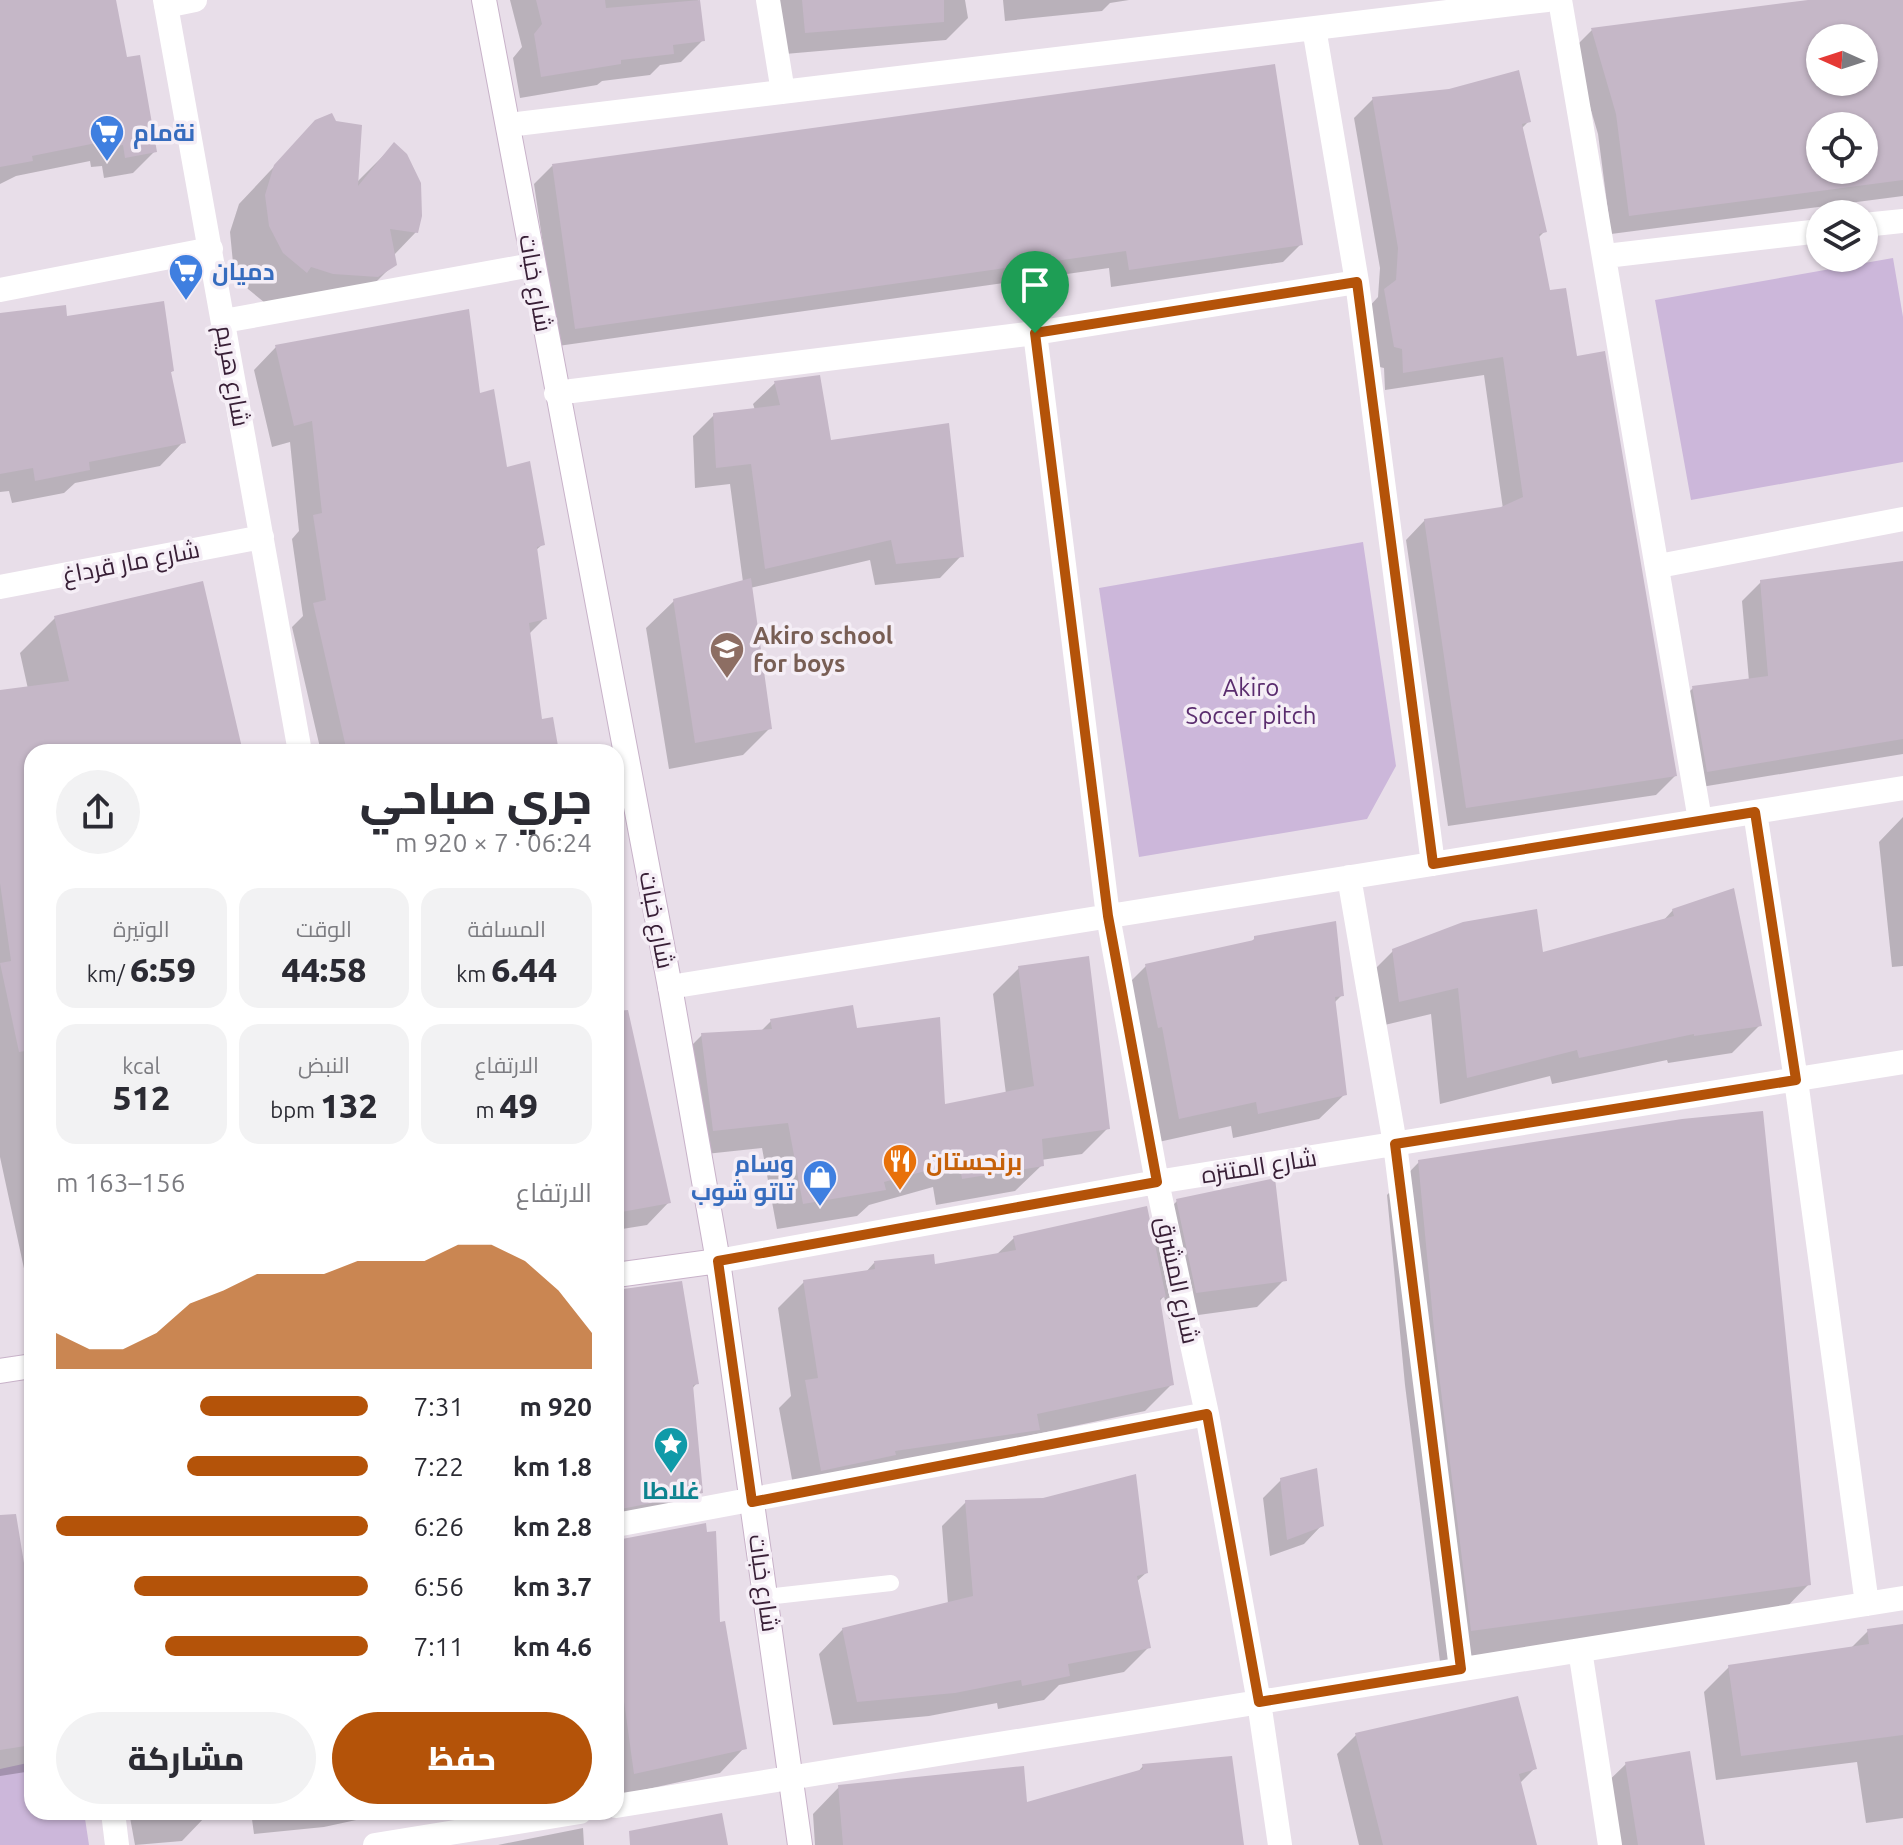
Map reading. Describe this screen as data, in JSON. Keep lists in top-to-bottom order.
{
  "streets": {
    "street": [
      "شارع خبات",
      "شارع هريم",
      "شارع مار قرداغ",
      "شارع المتنزه",
      "شارع المشرق"
    ]
  },
  "crossings": [
    ["شارع خبات", "شارع المتنزه"],
    ["شارع هريم", "شارع مار قرداغ"],
    ["شارع المتنزه", "شارع المشرق"]
  ],
  "parks": ["Akiro Soccer pitch"],
  "places": {
    "supermarket": ["نةمام", "دميان"],
    "school or university": ["Akiro school for boys"],
    "restaurant": ["برنجستان"],
    "shop": ["وسام تاتو شوب"],
    "place": ["غلاطا"]
  },
  "north": "left",
  "page": {
    "heading": ["جري صباحي", "06:24 · 7 × 920 m"],
    "stats": [
      ["المسافة", "6.44 km"],
      ["الوقت", "44:58"],
      ["الوتيرة", "6:59 /km"],
      ["الارتفاع", "49 m"],
      ["النبض", "132 bpm"],
      ["kcal", "512"]
    ],
    "chart": ["الارتفاع", "156–163 m"],
    "list": [
      {
        "name": "920 m",
        "note": "7:31"
      },
      {
        "name": "1.8 km",
        "note": "7:22"
      },
      {
        "name": "2.8 km",
        "note": "6:26"
      },
      {
        "name": "3.7 km",
        "note": "6:56"
      },
      {
        "name": "4.6 km",
        "note": "7:11"
      }
    ],
    "buttons": ["حفظ", "مشاركة"]
  }
}
